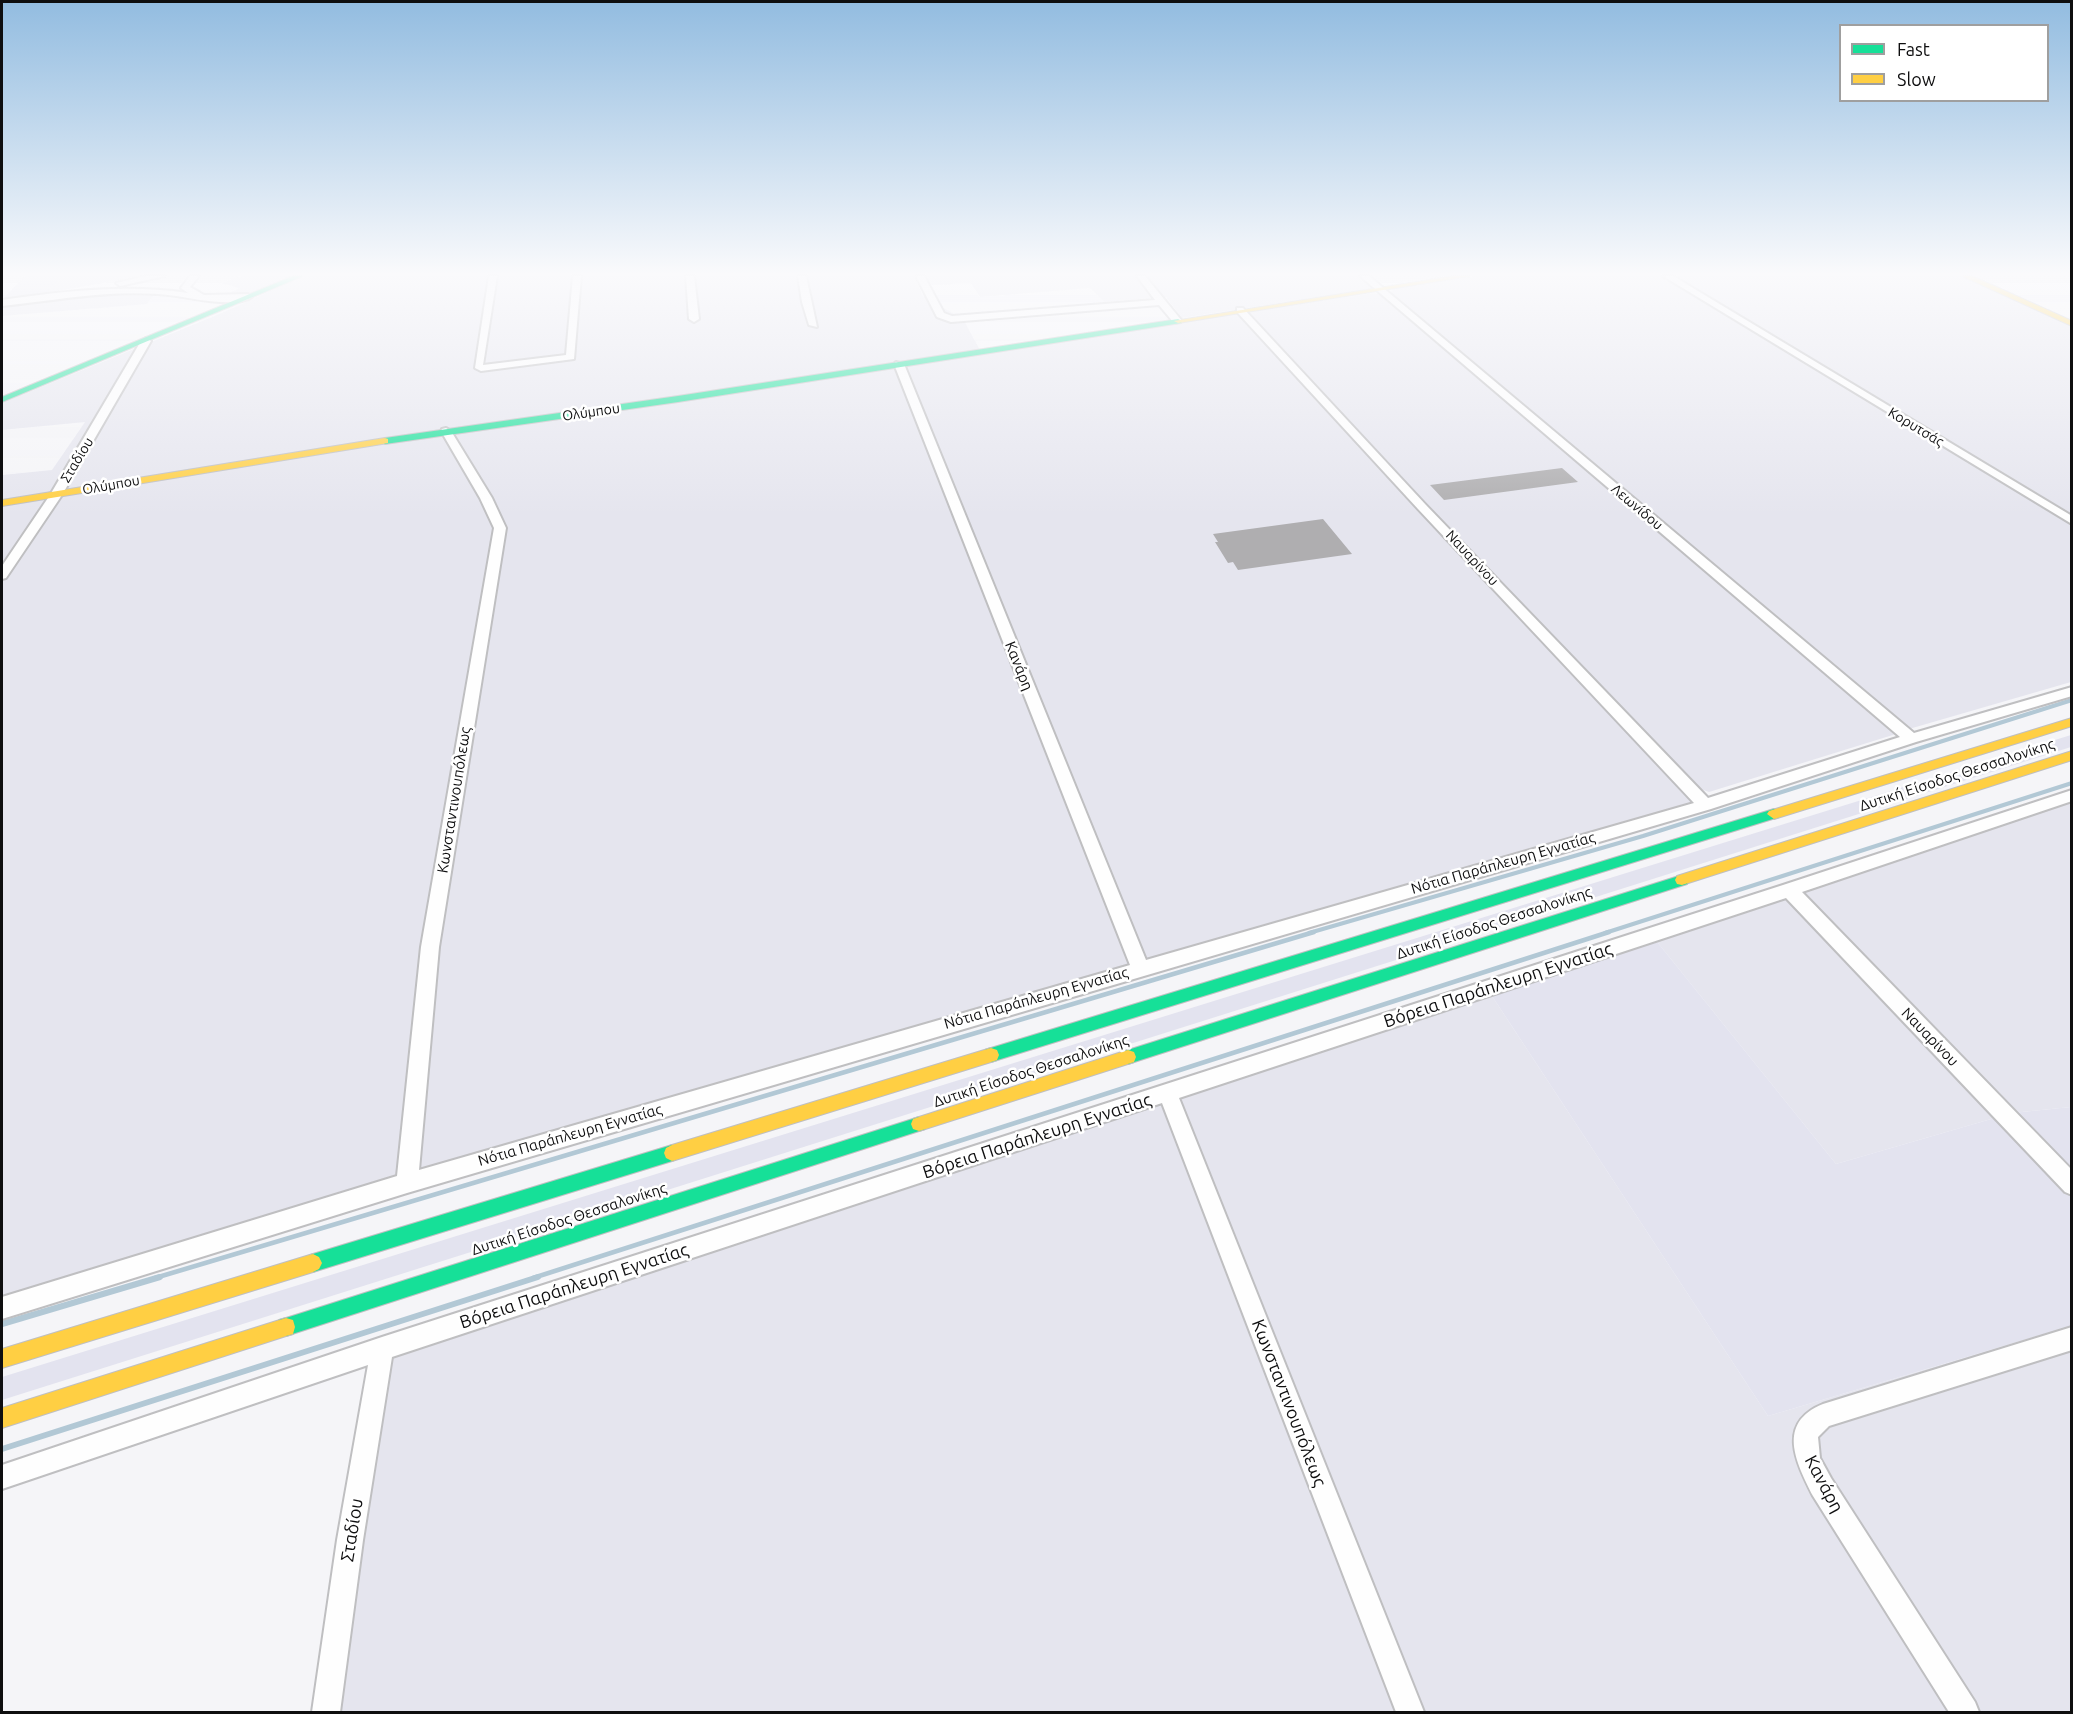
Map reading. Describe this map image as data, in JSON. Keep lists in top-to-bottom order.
{
  "streets": {
    "main road": ["Ολύμπου", "Δυτική Είσοδος Θεσσαλονίκης"],
    "street": [
      "Κορυτσάς",
      "Σταδίου",
      "Λεωνίδου",
      "Ναυαρίνου",
      "Κανάρη",
      "Κωνσταντινουπόλεως",
      "Νότια Παράπλευρη Εγνατίας",
      "Βόρεια Παράπλευρη Εγνατίας"
    ]
  },
  "crossings": [
    ["Ολύμπου", "Σταδίου"],
    ["Ολύμπου", "Κανάρη"],
    ["Ολύμπου", "Κωνσταντινουπόλεως"],
    ["Σταδίου", "Βόρεια Παράπλευρη Εγνατίας"],
    ["Λεωνίδου", "Νότια Παράπλευρη Εγνατίας"],
    ["Ναυαρίνου", "Νότια Παράπλευρη Εγνατίας"],
    ["Ναυαρίνου", "Βόρεια Παράπλευρη Εγνατίας"],
    ["Κανάρη", "Νότια Παράπλευρη Εγνατίας"],
    ["Κωνσταντινουπόλεως", "Νότια Παράπλευρη Εγνατίας"],
    ["Κωνσταντινουπόλεως", "Βόρεια Παράπλευρη Εγνατίας"]
  ],
  "legend": ["Fast", "Slow"]
}
